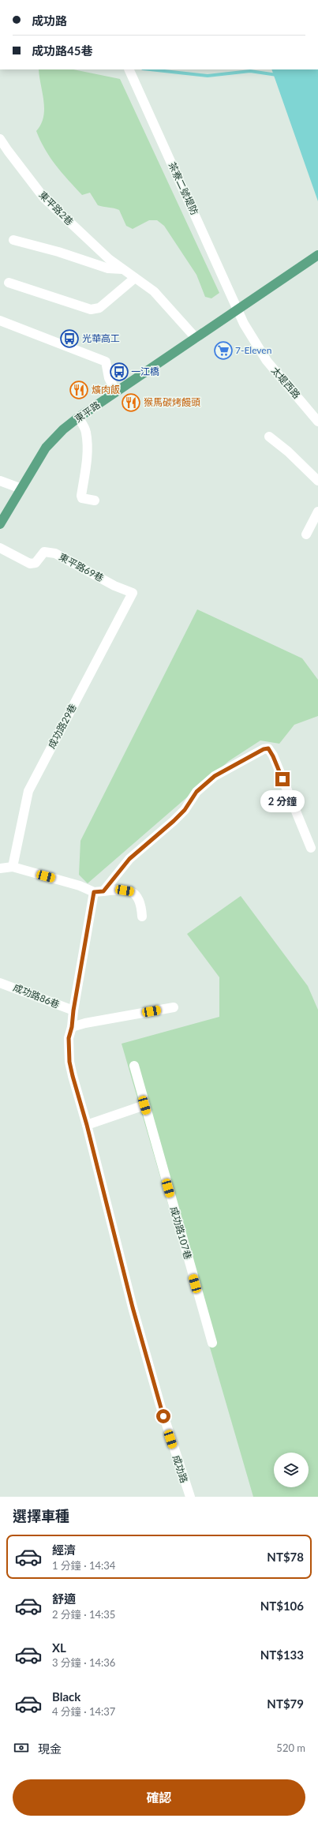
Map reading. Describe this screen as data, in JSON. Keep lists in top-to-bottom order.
{
  "streets": {
    "main road": ["東平路"],
    "street": [
      "茶寮二號堤防",
      "東平路2巷",
      "太堤西路",
      "東平路69巷",
      "成功路29巷",
      "成功路86巷",
      "成功路107巷",
      "成功路"
    ]
  },
  "crossings": [
    ["茶寮二號堤防", "太堤西路"],
    ["茶寮二號堤防", "東平路"],
    ["東平路2巷", "東平路"],
    ["太堤西路", "東平路"],
    ["東平路69巷", "成功路29巷"],
    ["成功路86巷", "成功路"]
  ],
  "places": {
    "bus stop": ["光華高工", "一江橋"],
    "supermarket": ["7-Eleven"],
    "restaurant": ["爌肉飯", "猴馬碳烤饅頭"]
  },
  "page": {
    "banner": ["成功路", "成功路45巷"],
    "bubble": "2 分鐘",
    "heading": "選擇車種",
    "list": [
      {
        "name": "經濟",
        "note": "1 分鐘 · 14:34",
        "value": "NT$78"
      },
      {
        "name": "舒適",
        "note": "2 分鐘 · 14:35",
        "value": "NT$106"
      },
      {
        "name": "XL",
        "note": "3 分鐘 · 14:36",
        "value": "NT$133"
      },
      {
        "name": "Black",
        "note": "4 分鐘 · 14:37",
        "value": "NT$79"
      }
    ],
    "pay": ["現金", "520 m"],
    "buttons": "確認"
  }
}
